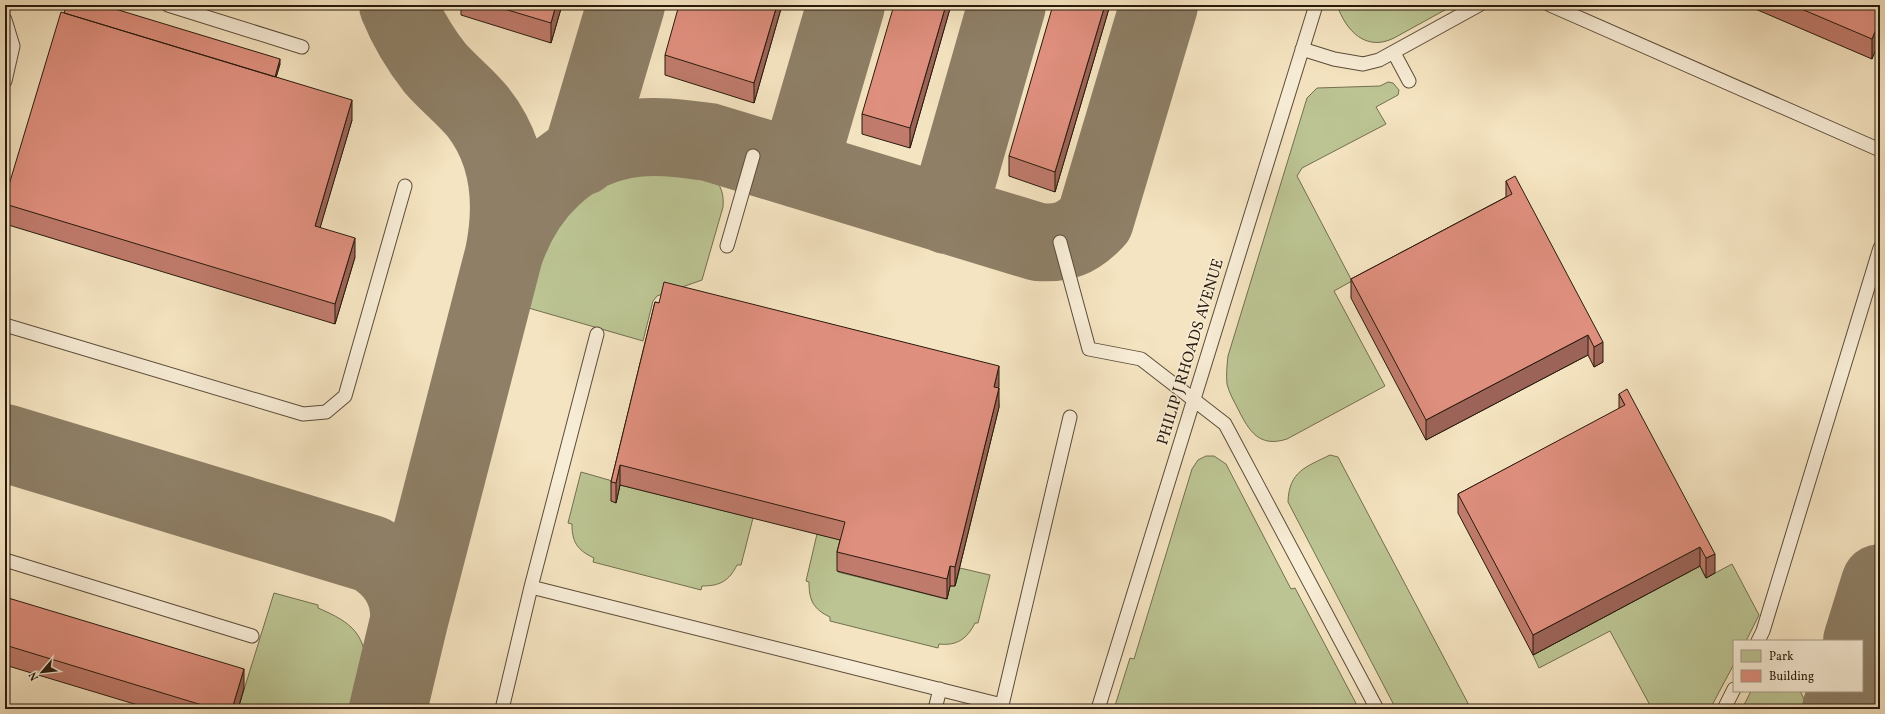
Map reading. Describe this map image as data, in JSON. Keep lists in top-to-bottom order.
{
  "streets": {
    "lane": ["PHILIP J RHOADS AVENUE"]
  },
  "legend": ["Park", "Building"],
  "north": "bottom left"
}
